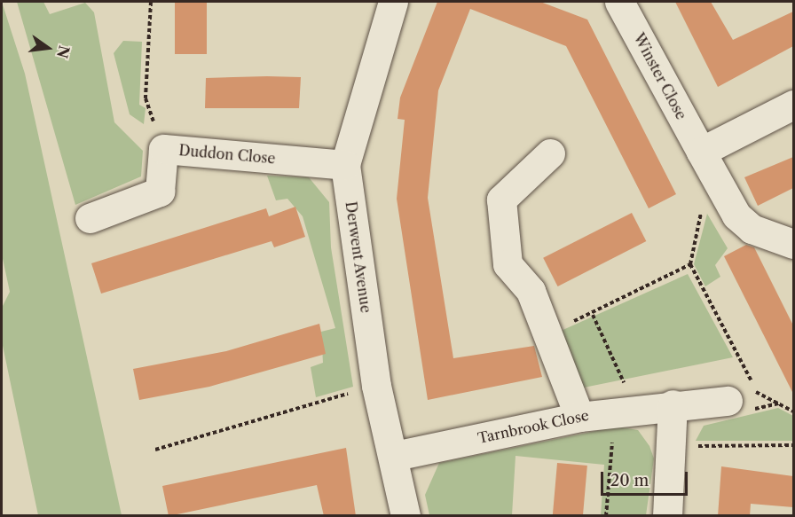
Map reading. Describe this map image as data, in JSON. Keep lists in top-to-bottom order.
{
  "streets": {
    "street": [
      "Winster Close",
      "Duddon Close",
      "Derwent Avenue",
      "Tarnbrook Close"
    ]
  },
  "crossings": [
    ["Duddon Close", "Derwent Avenue"],
    ["Derwent Avenue", "Tarnbrook Close"]
  ],
  "scale_bar": "20 m",
  "north": "right"
}
